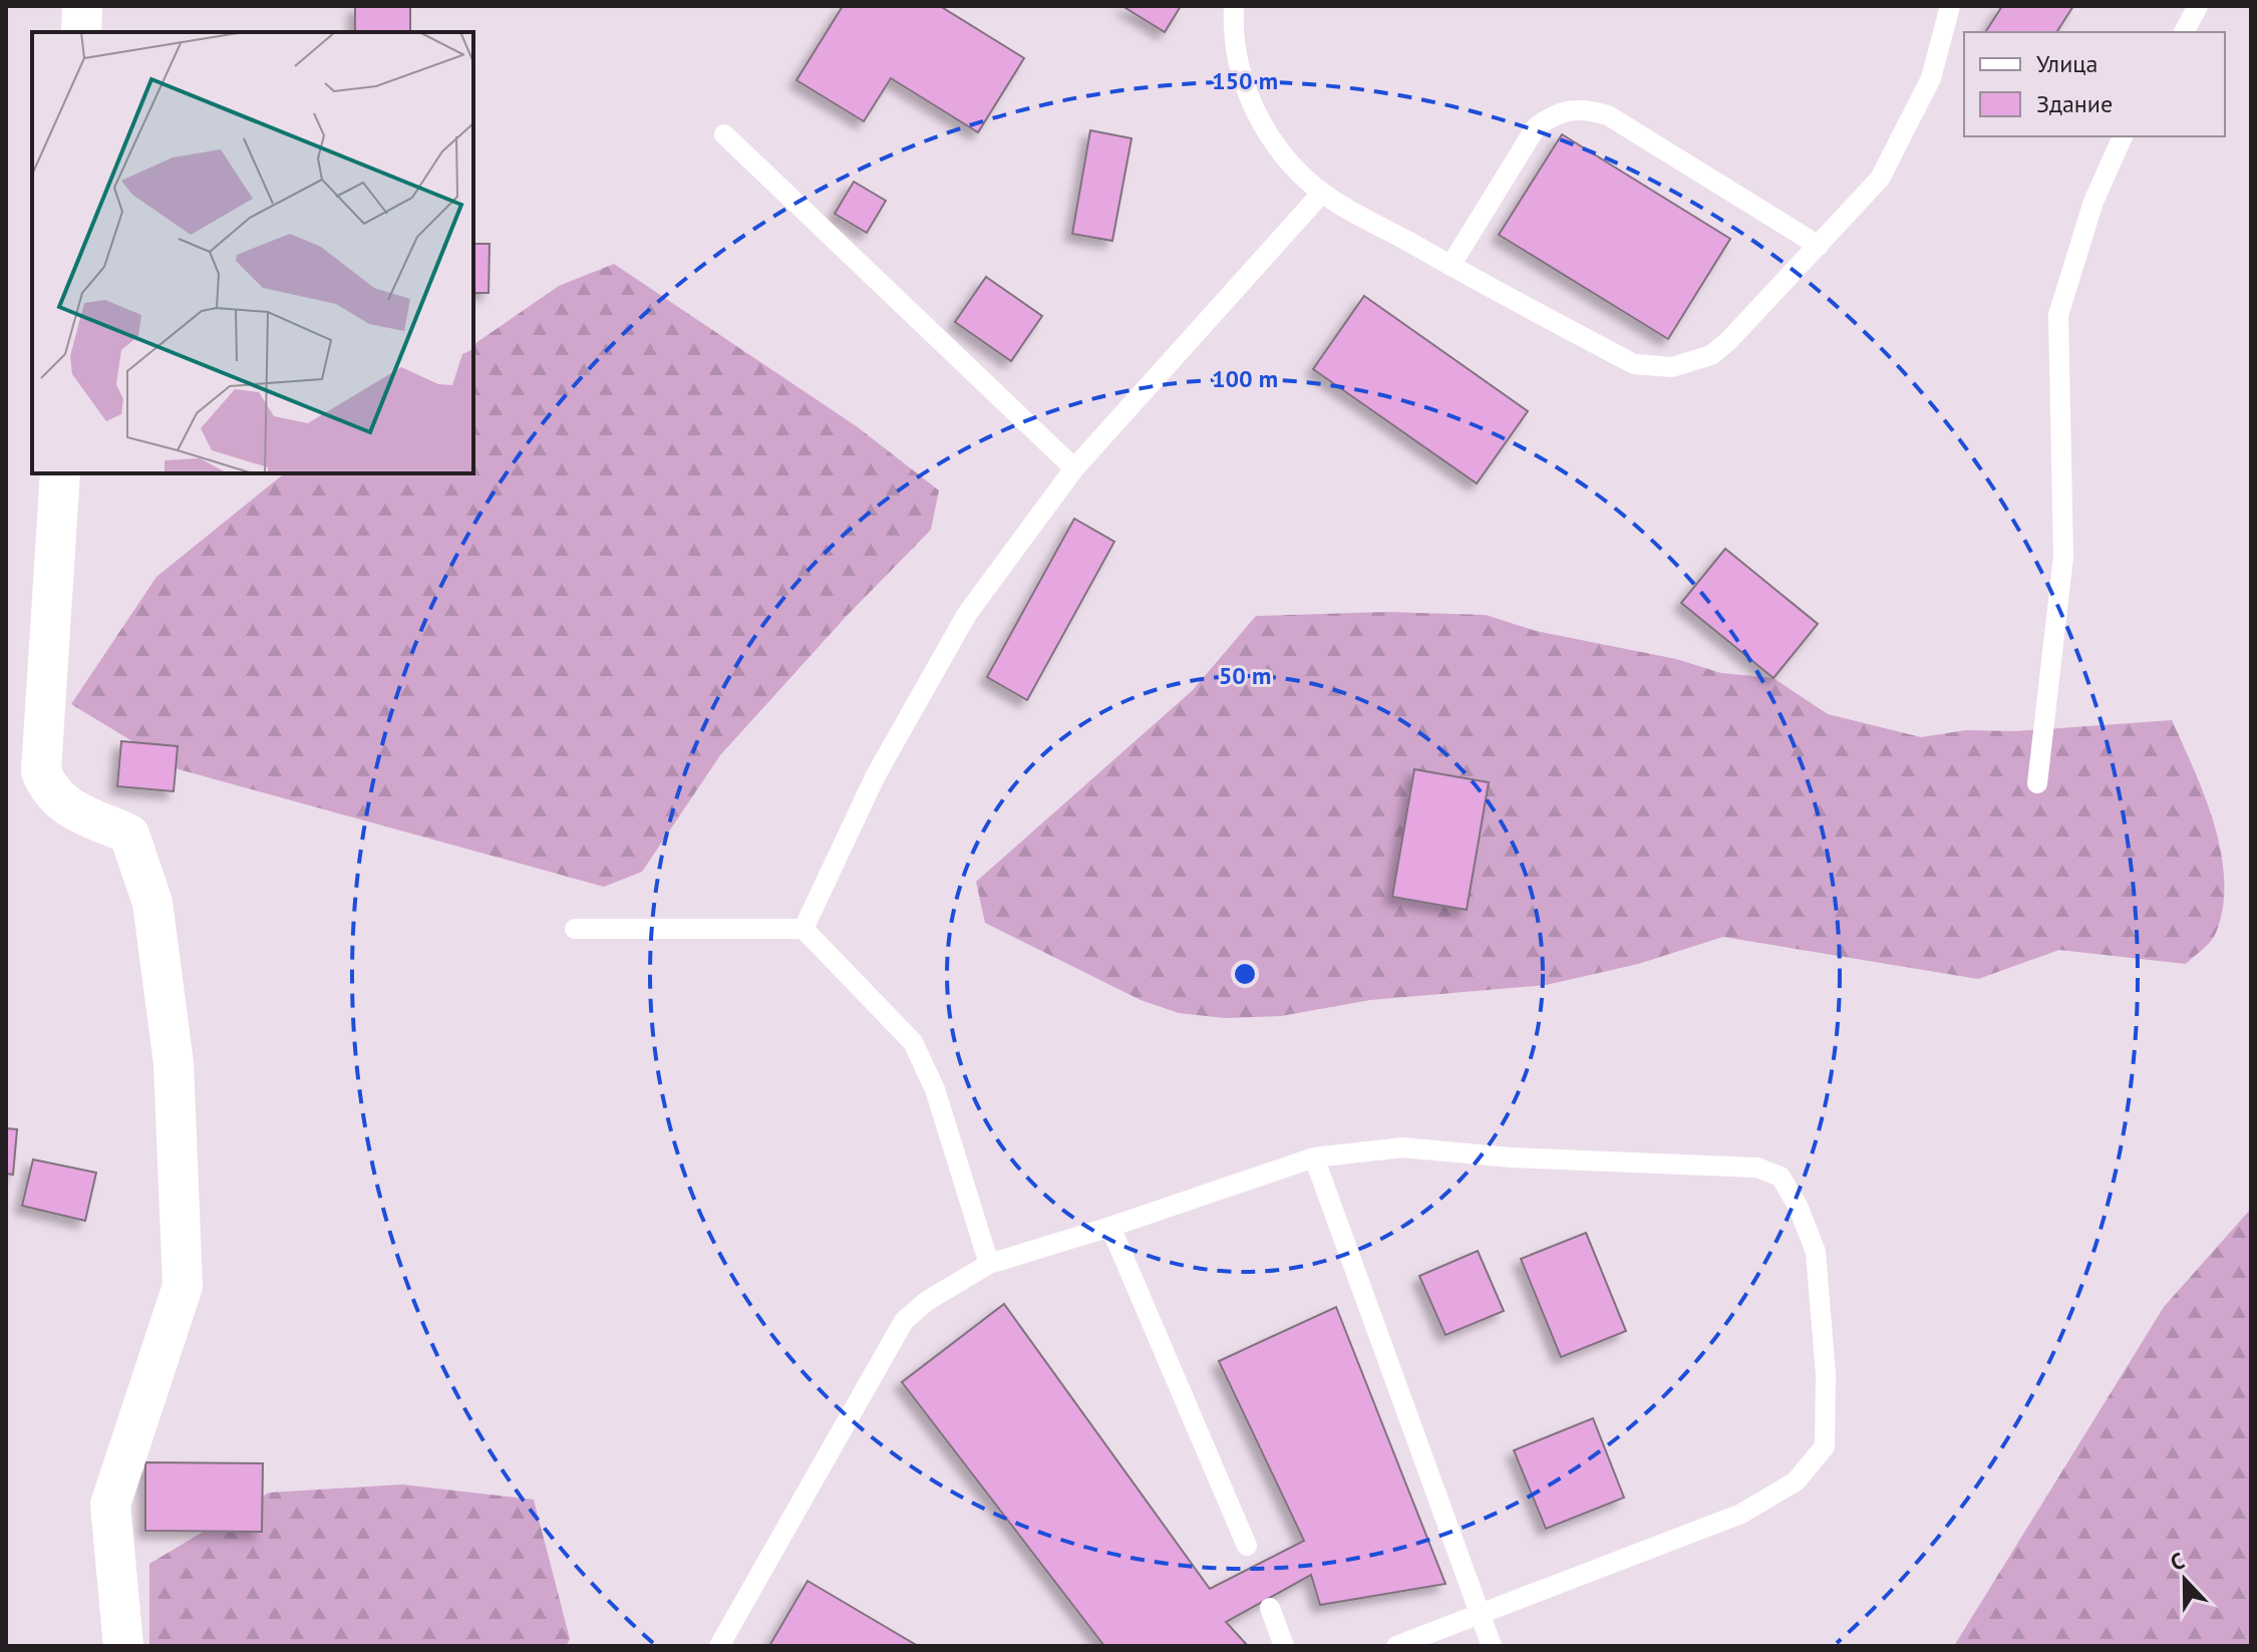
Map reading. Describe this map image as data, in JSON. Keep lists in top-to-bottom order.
{
  "legend": ["Улица", "Здание"],
  "north": "top",
  "rings": ["150 m", "100 m", "50 m"]
}
